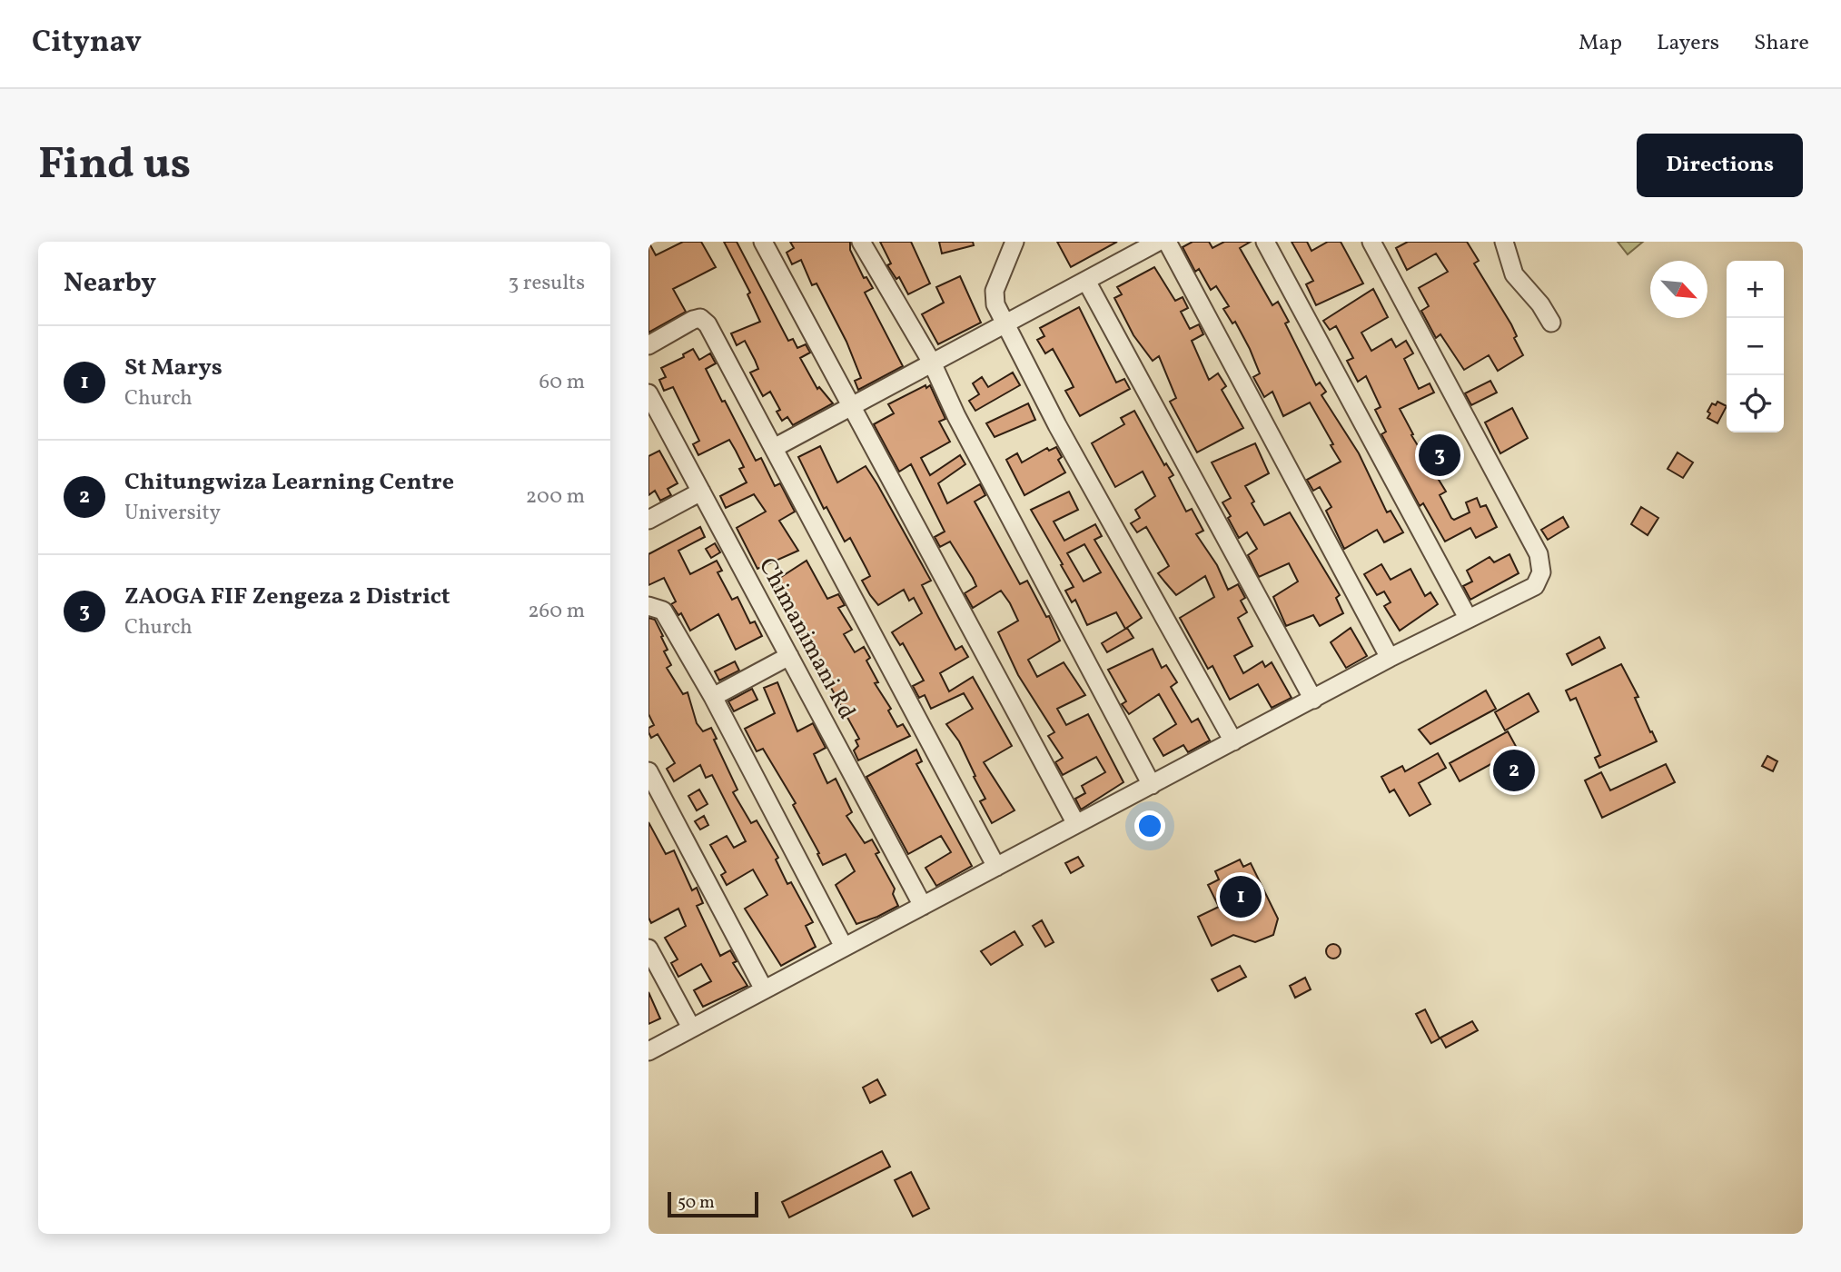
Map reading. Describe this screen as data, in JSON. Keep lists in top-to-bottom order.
{
  "streets": {
    "street": ["Chimanimani Rd"]
  },
  "scale_bar": "50 m",
  "north": "bottom right",
  "page": {
    "header": "Citynav",
    "nav": ["Map", "Layers", "Share"],
    "buttons": "Directions",
    "title": "Find us",
    "heading": ["Nearby", "3 results"],
    "map_buttons": ["+", "−"],
    "list": [
      {
        "mark": "1",
        "name": "St Marys",
        "note": "Church",
        "value": "60 m"
      },
      {
        "mark": "2",
        "name": "Chitungwiza Learning Centre",
        "note": "University",
        "value": "200 m"
      },
      {
        "mark": "3",
        "name": "ZAOGA FIF Zengeza 2 District",
        "note": "Church",
        "value": "260 m"
      }
    ],
    "pins": ["3", "2", "1"],
    "scale": "50 m"
  }
}
